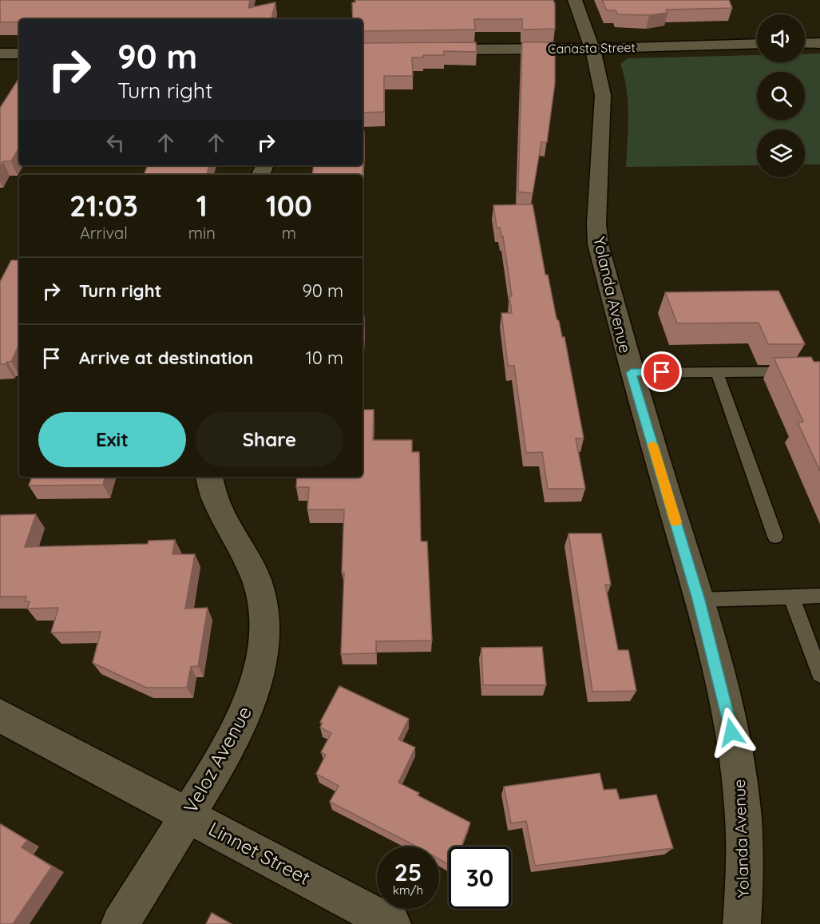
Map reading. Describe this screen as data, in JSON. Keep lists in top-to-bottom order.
{
  "streets": {
    "street": [
      "Canasta Street",
      "Yolanda Avenue",
      "Veloz Avenue",
      "Linnet Street"
    ]
  },
  "crossings": [
    ["Canasta Street", "Yolanda Avenue"],
    ["Veloz Avenue", "Linnet Street"]
  ],
  "page": {
    "turn": ["90 m", "Turn right"],
    "eta": [
      "21:03",
      "Arrival",
      "1",
      "min",
      "100",
      "m"
    ],
    "list": [
      {
        "name": "Turn right",
        "value": "90 m"
      },
      {
        "name": "Arrive at destination",
        "value": "10 m"
      }
    ],
    "buttons": ["Exit", "Share"],
    "speed": "25 km/h",
    "limit": "30"
  }
}
